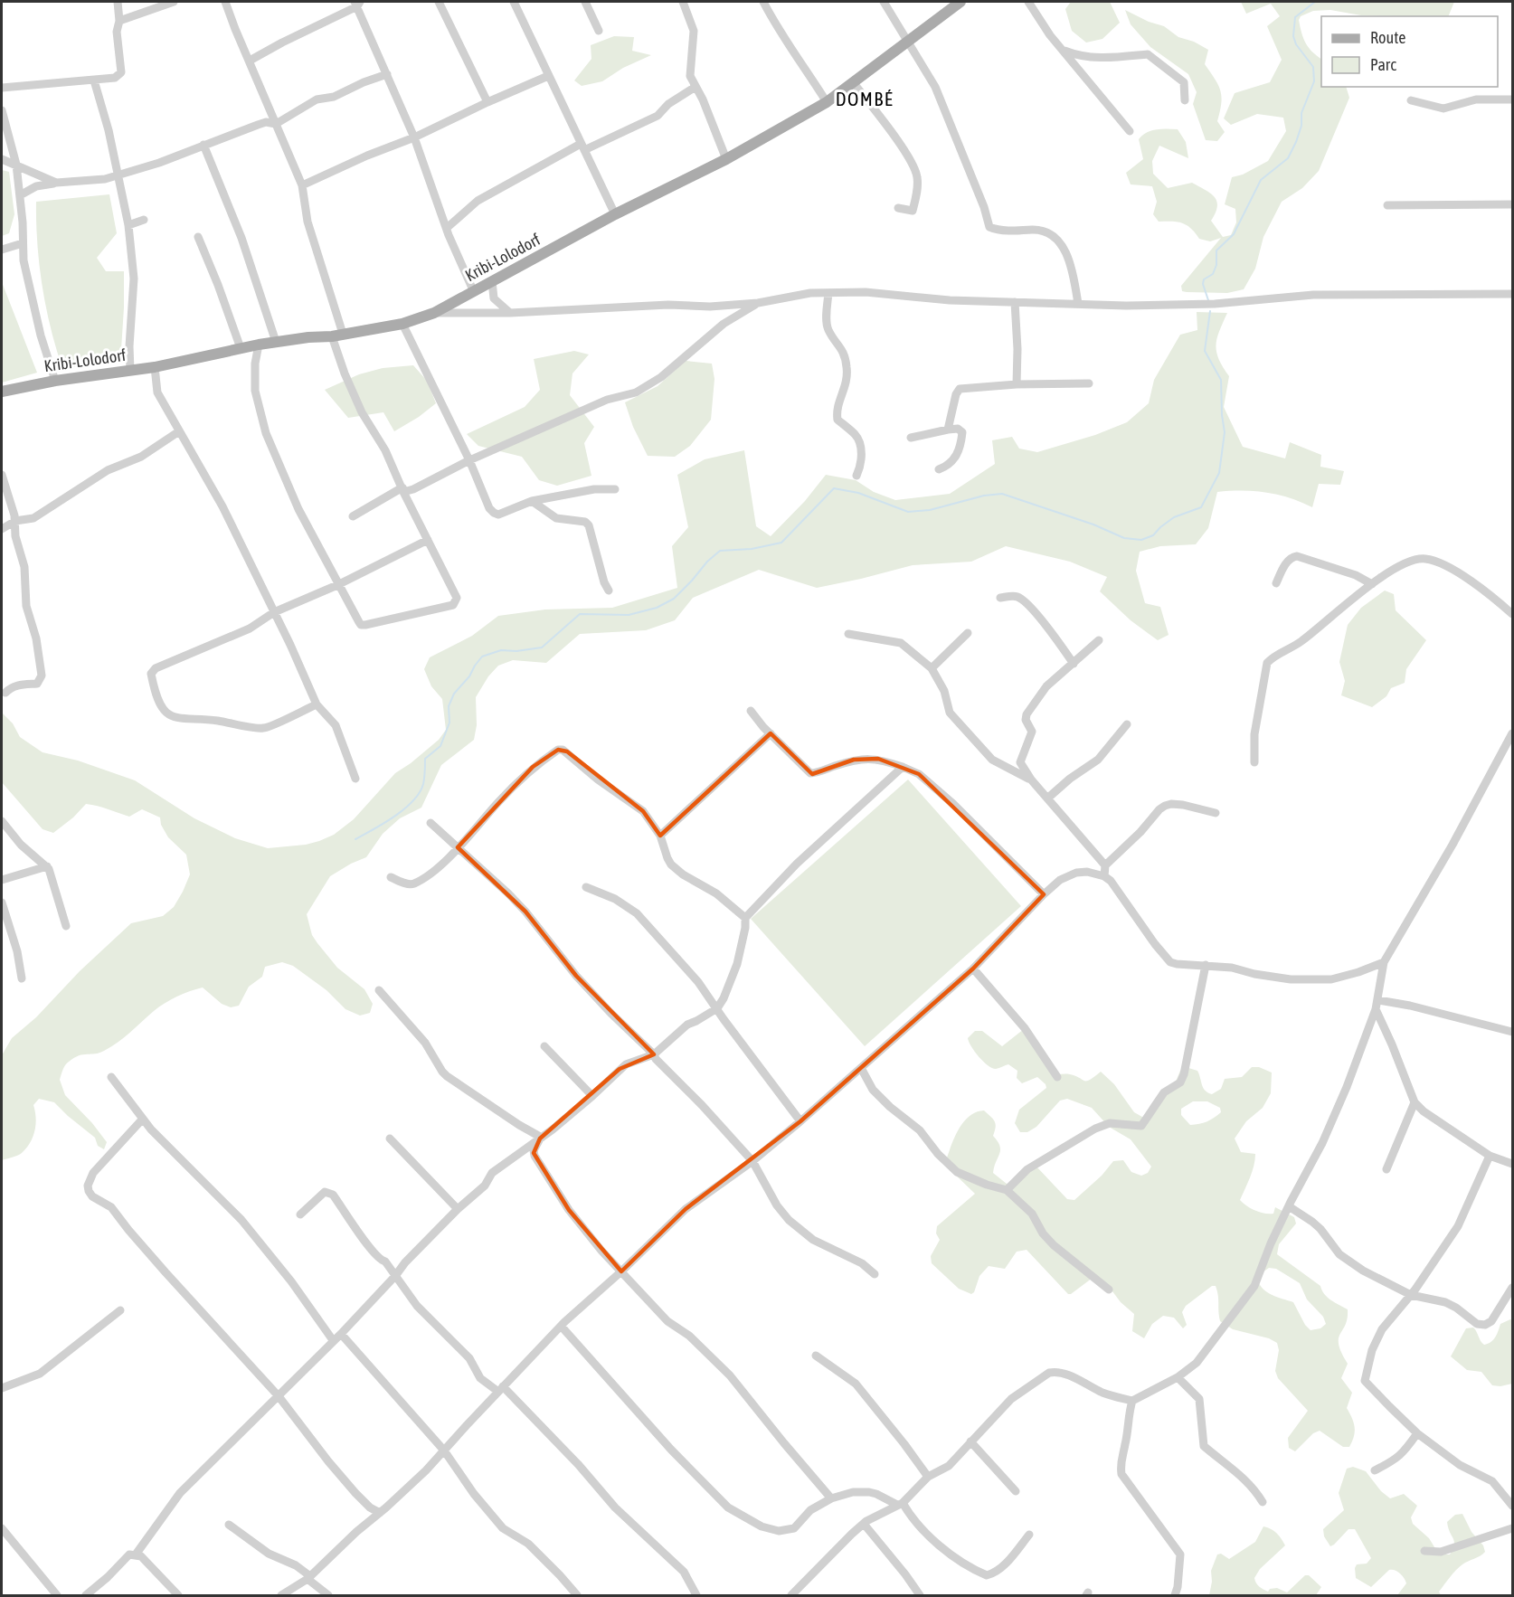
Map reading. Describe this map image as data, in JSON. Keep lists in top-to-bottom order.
{
  "streets": {
    "main road": ["Kribi-Lolodorf"]
  },
  "districts": ["DOMBÉ"],
  "legend": ["Route", "Parc"]
}
